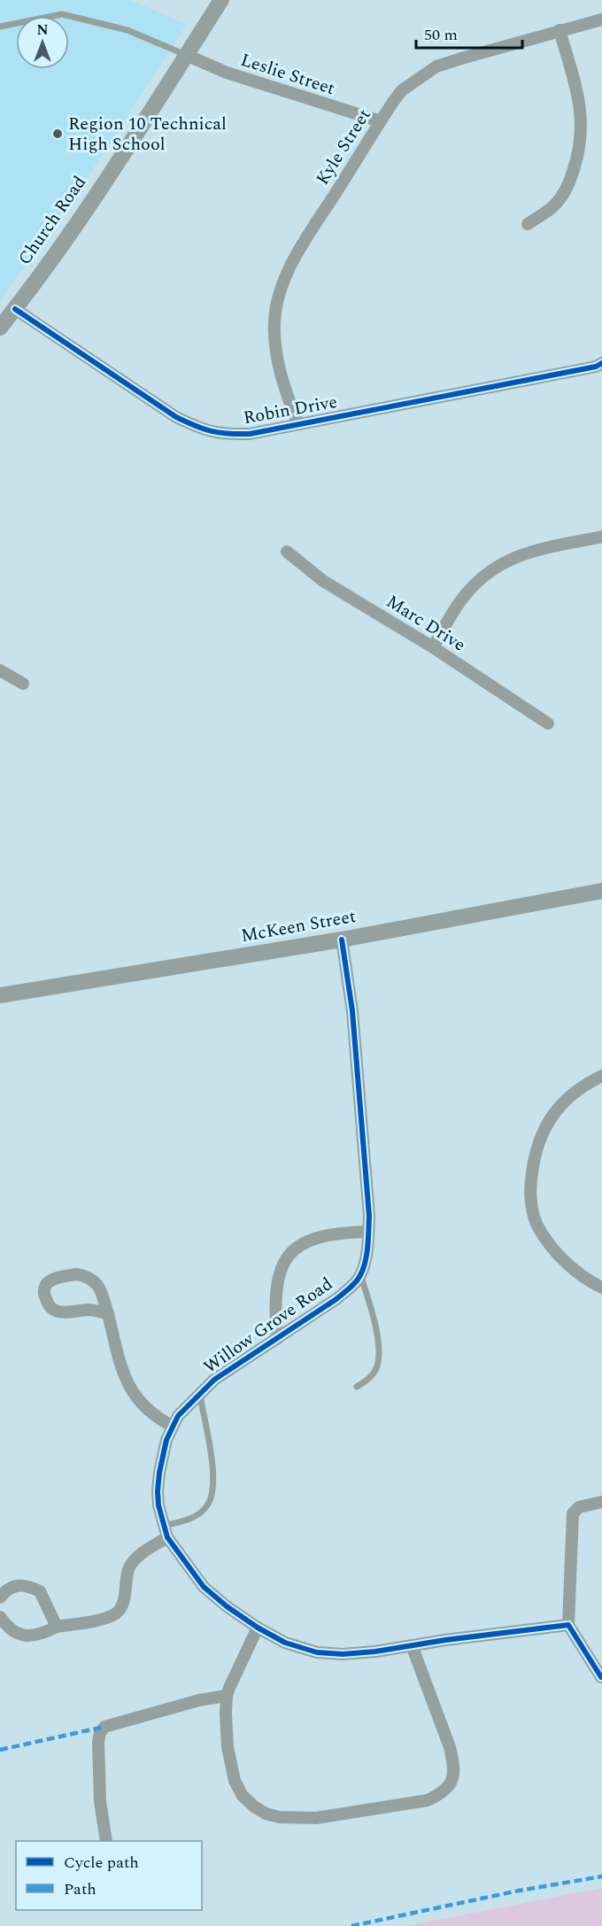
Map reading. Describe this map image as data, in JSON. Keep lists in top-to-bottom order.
{
  "streets": {
    "street": [
      "Leslie Street",
      "Kyle Street",
      "Church Road",
      "Robin Drive",
      "Marc Drive",
      "McKeen Street",
      "Willow Grove Road"
    ]
  },
  "crossings": [
    ["Leslie Street", "Kyle Street"],
    ["Leslie Street", "Church Road"],
    ["Kyle Street", "Robin Drive"],
    ["Church Road", "Robin Drive"]
  ],
  "places": ["Region 10 Technical High School"],
  "legend": ["Cycle path", "Path"],
  "scale_bar": "50 m",
  "north": "top"
}
